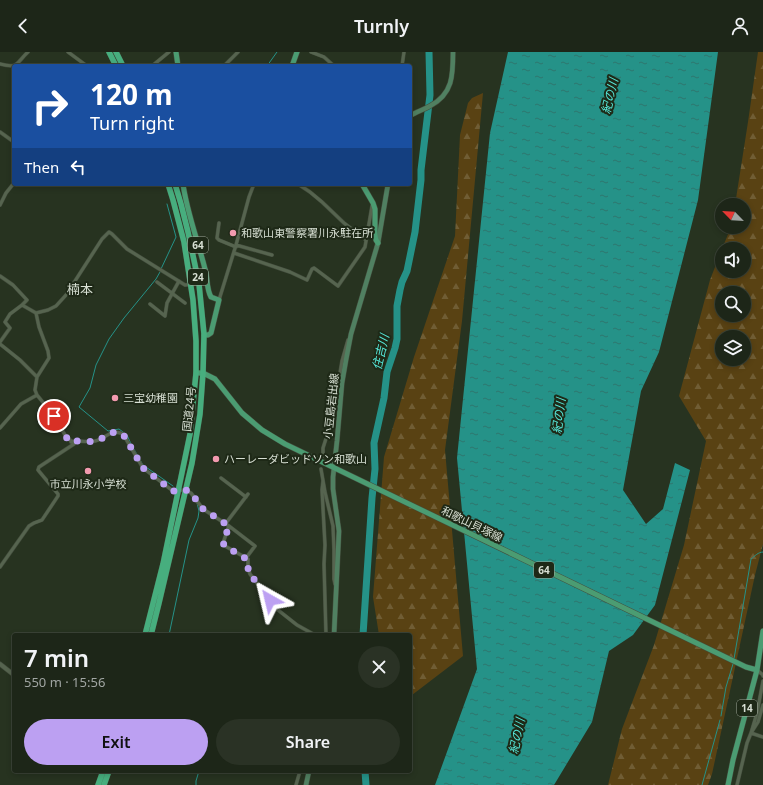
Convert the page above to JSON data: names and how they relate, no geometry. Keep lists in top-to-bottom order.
{
  "streets": {
    "highway": ["24", "国道24号"],
    "main road": [
      "64",
      "小豆島岩出線",
      "和歌山貝塚線",
      "14"
    ]
  },
  "crossings": [
    ["小豆島岩出線", "和歌山貝塚線"],
    ["国道24号", "和歌山貝塚線"],
    ["和歌山貝塚線", "14"]
  ],
  "districts": ["楠本"],
  "water": ["紀の川", "住吉川"],
  "places": [
    "和歌山東警察署川永駐在所",
    "三宝幼稚園",
    "ハーレーダビッドソン和歌山",
    "市立川永小学校"
  ],
  "north": "top left",
  "page": {
    "header": "Turnly",
    "turn": ["120 m", "Turn right"],
    "then": "Then",
    "heading": ["7 min", "550 m · 15:56"],
    "buttons": ["Exit", "Share"]
  }
}
